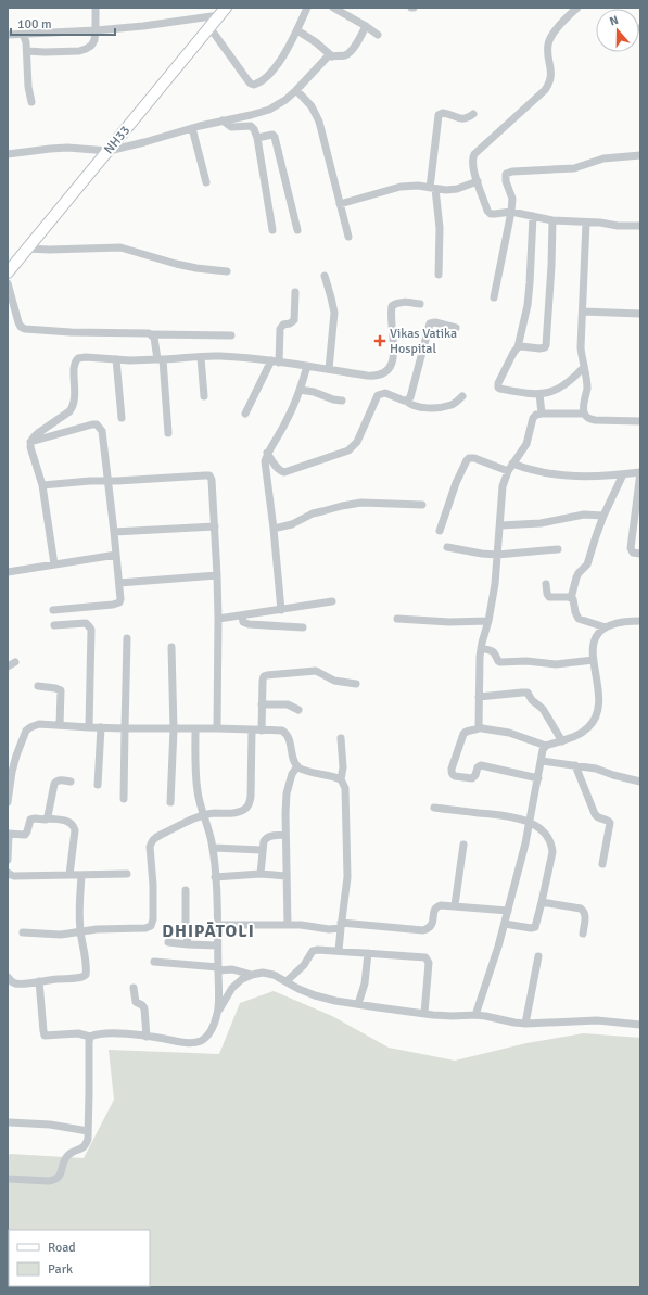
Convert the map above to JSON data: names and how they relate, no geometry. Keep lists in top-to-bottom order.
{
  "streets": {
    "main road": ["NH33"]
  },
  "districts": ["DHIPĀTOLI"],
  "places": {
    "health": ["Vikas Vatika Hospital"]
  },
  "legend": ["Road", "Park"],
  "scale_bar": "100 m",
  "north": "top"
}
